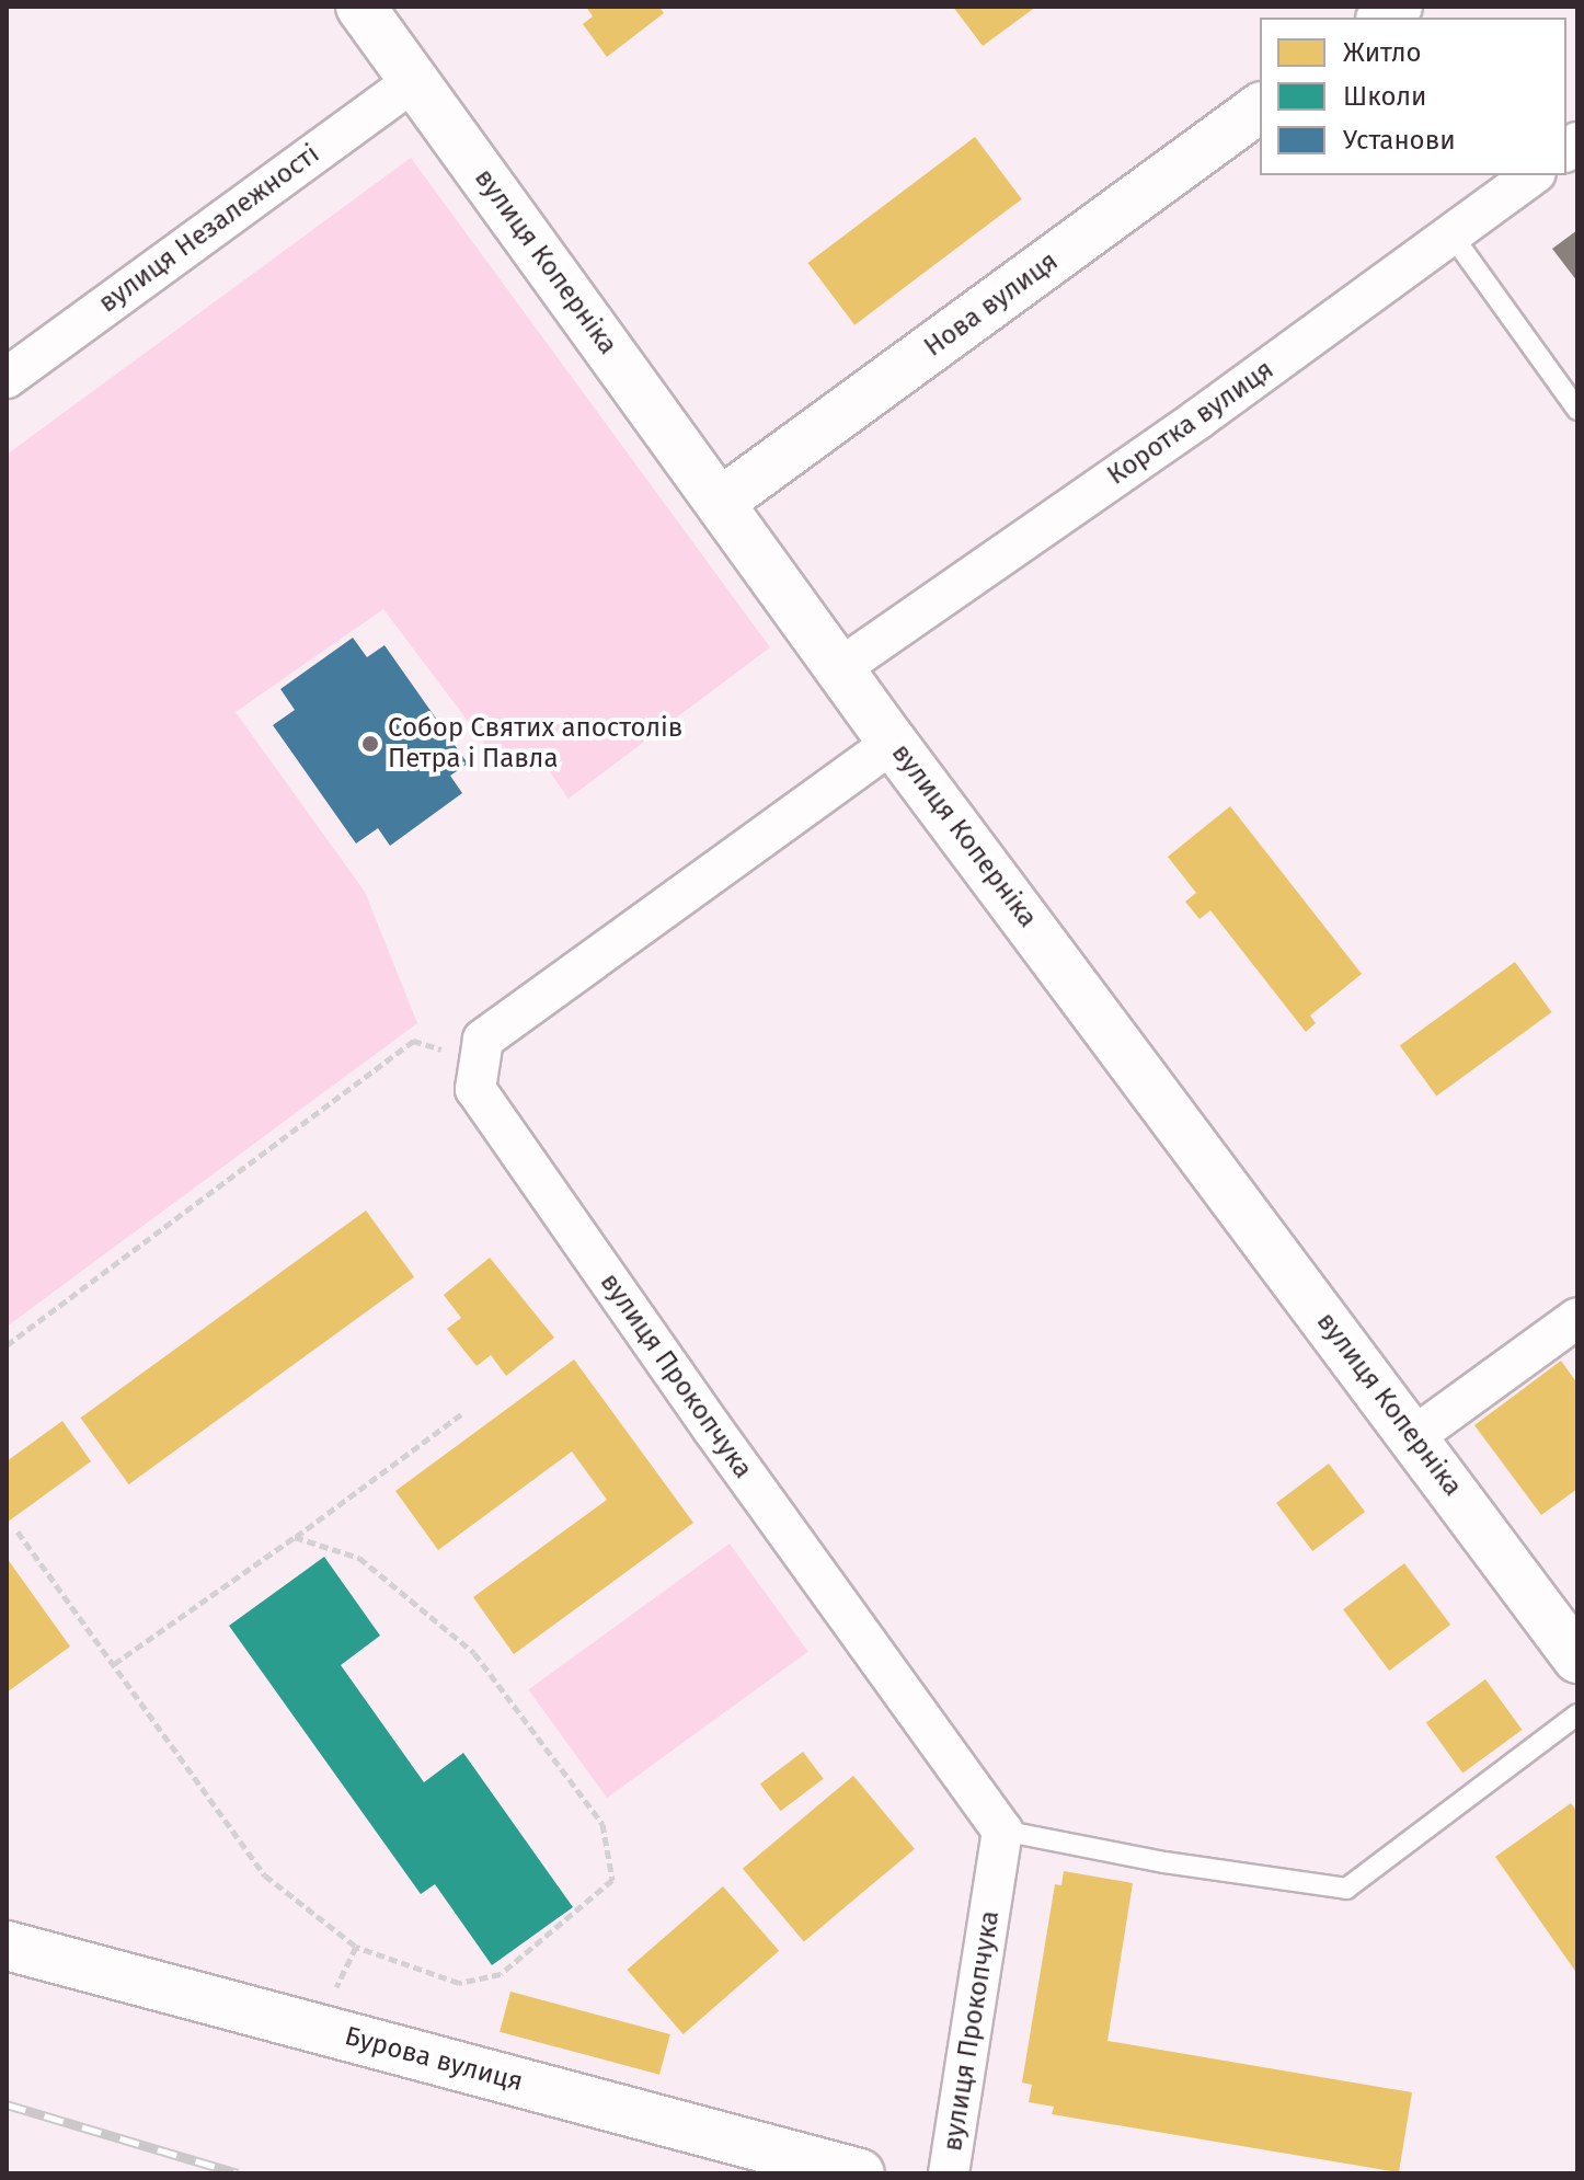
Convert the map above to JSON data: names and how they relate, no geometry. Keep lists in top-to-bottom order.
{
  "streets": {
    "main road": ["вулиця Коперніка", "Нова вулиця", "Бурова вулиця"],
    "street": ["вулиця Незалежності", "Коротка вулиця", "вулиця Прокопчука"]
  },
  "crossings": [
    ["вулиця Незалежності", "вулиця Коперніка"],
    ["вулиця Коперніка", "Нова вулиця"],
    ["вулиця Коперніка", "Коротка вулиця"]
  ],
  "places": ["Собор Святих апостолів Петра і Павла"],
  "legend": ["Житло", "Школи", "Установи"]
}
